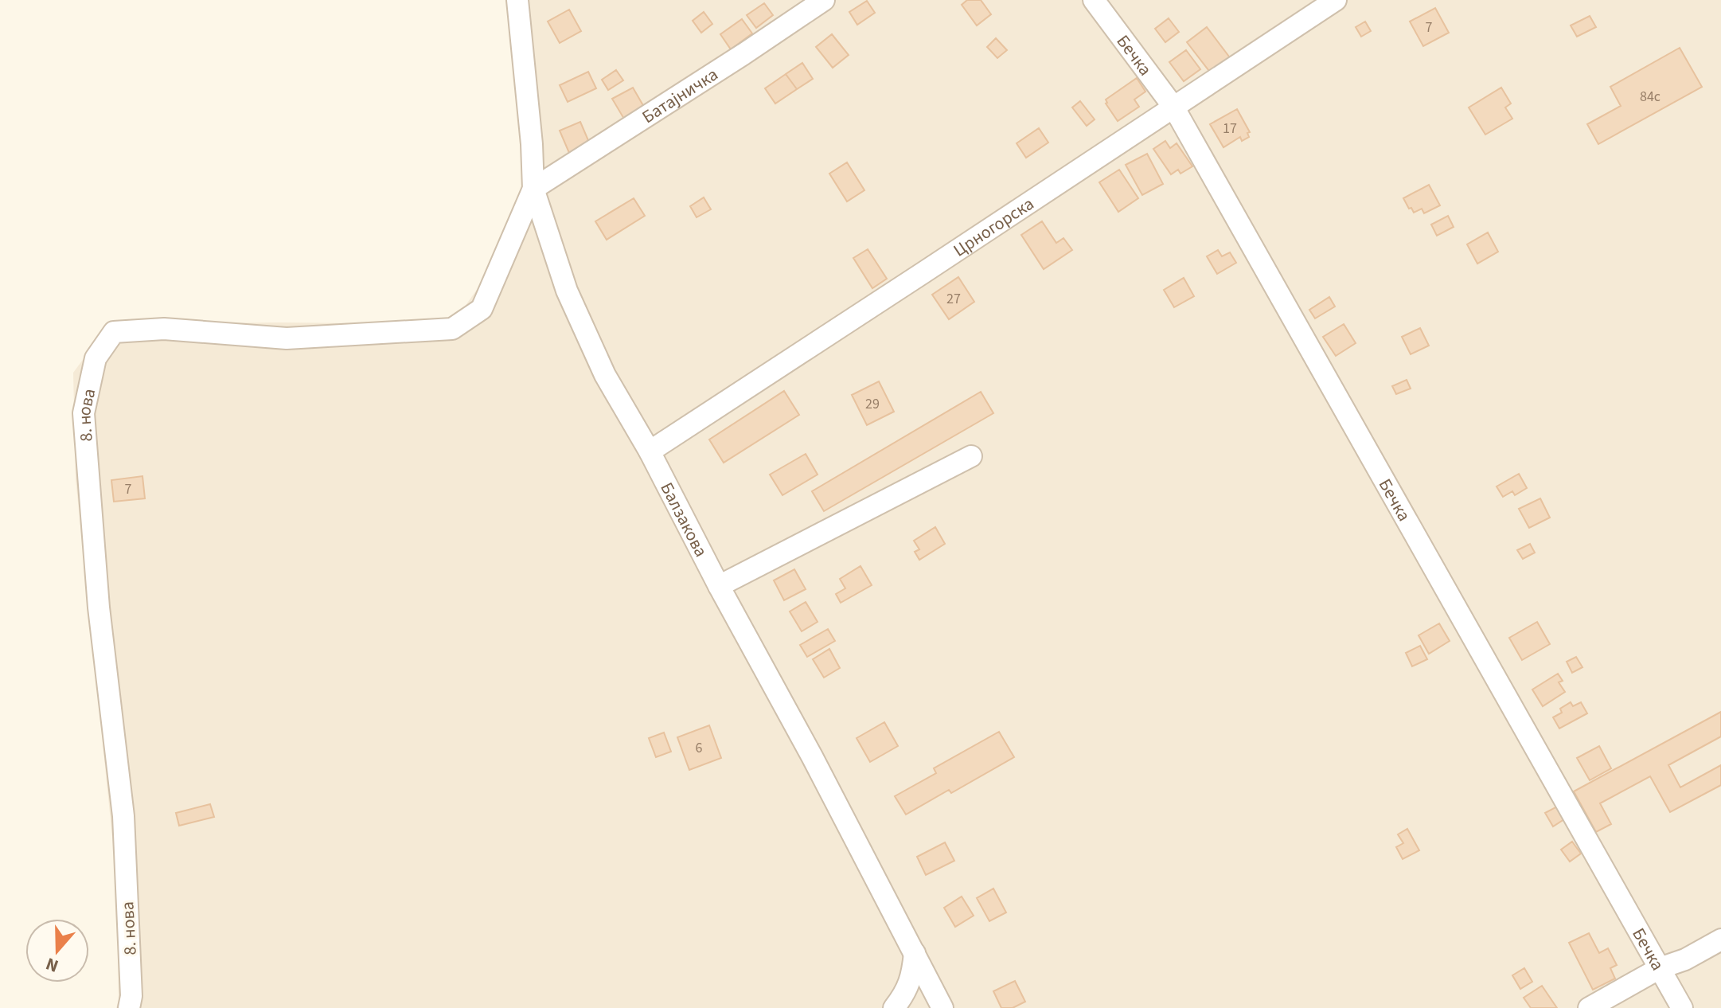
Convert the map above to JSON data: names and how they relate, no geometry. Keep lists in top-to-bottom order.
{
  "streets": {
    "street": [
      "Бечка",
      "Батајничка",
      "Црногорска",
      "8. нова",
      "Балзакова"
    ]
  },
  "crossings": [
    ["Бечка", "Црногорска"],
    ["Батајничка", "8. нова"],
    ["Батајничка", "Балзакова"],
    ["Црногорска", "Балзакова"],
    ["8. нова", "Балзакова"]
  ],
  "house_numbers": [
    "7",
    "84c",
    "17",
    "27",
    "29",
    "7",
    "6"
  ],
  "north": "bottom"
}
